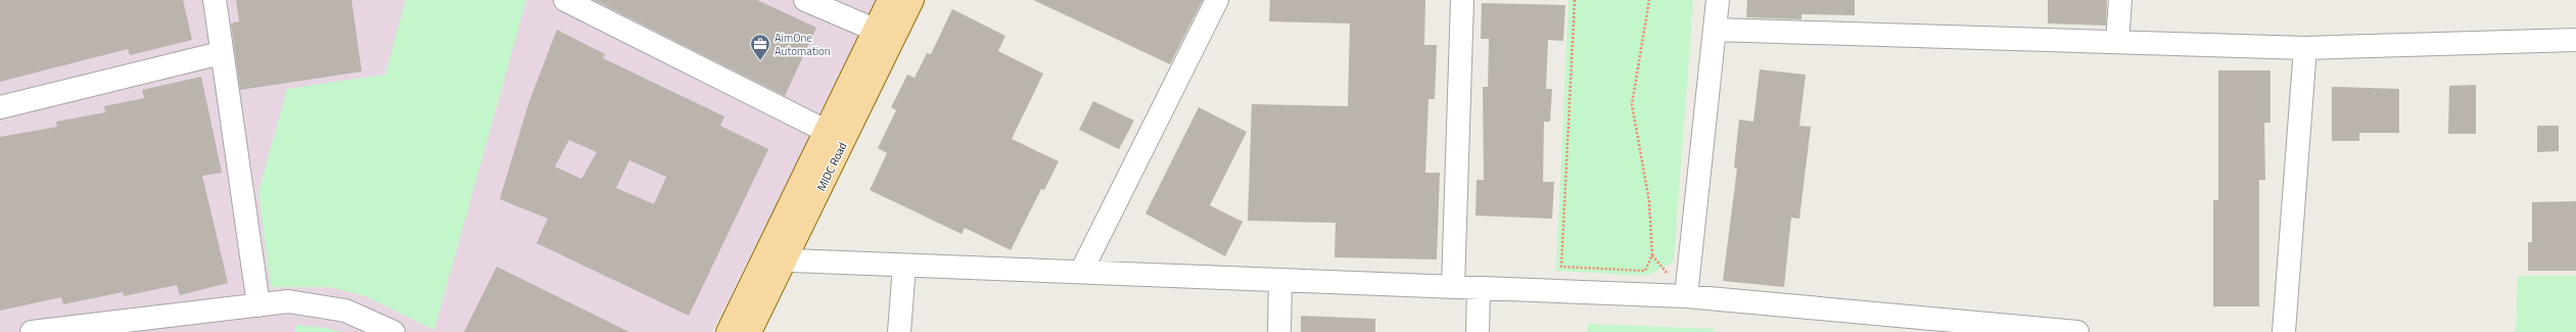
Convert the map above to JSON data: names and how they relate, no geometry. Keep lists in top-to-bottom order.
{
  "streets": {
    "main road": ["MIDC Road"]
  },
  "places": {
    "office": ["AimOne Automation"]
  }
}
